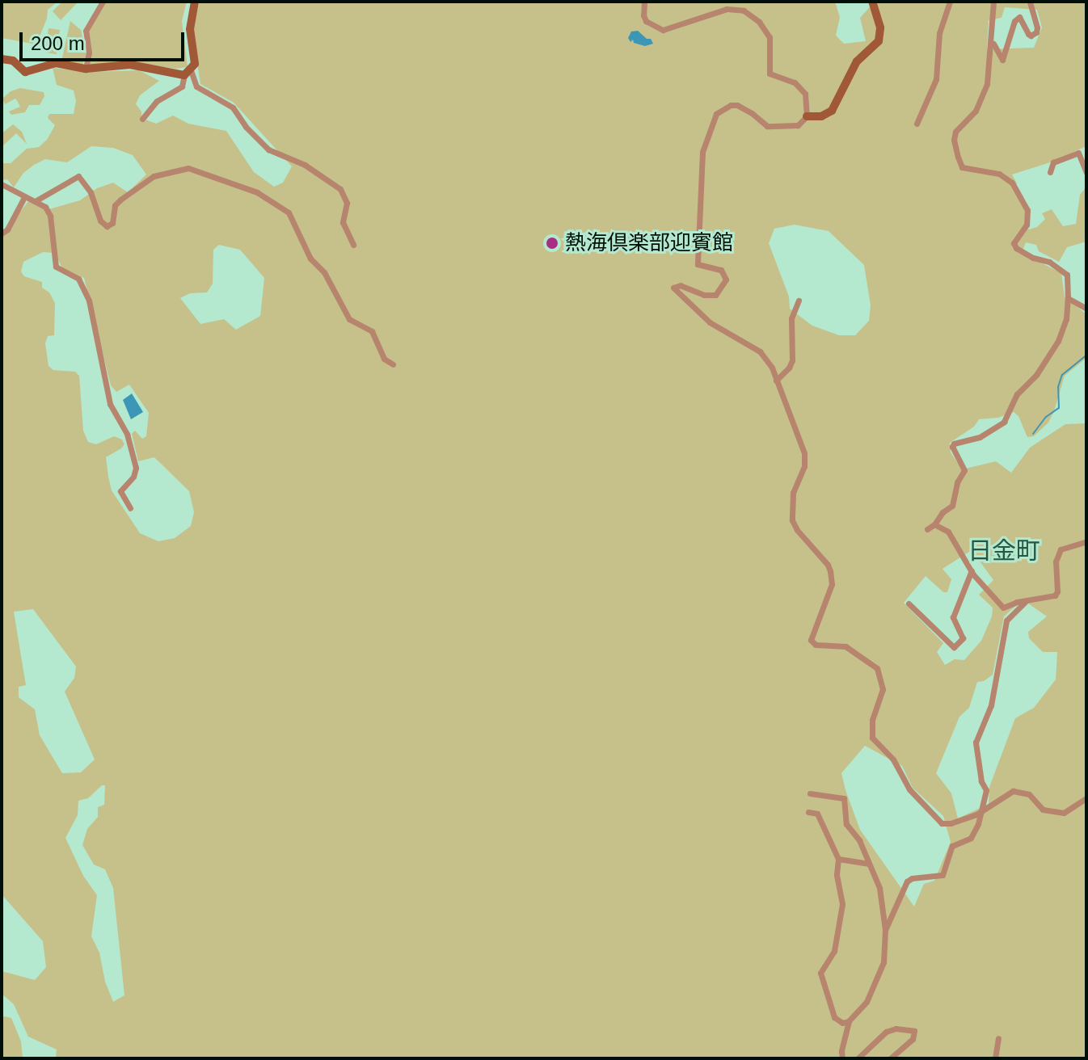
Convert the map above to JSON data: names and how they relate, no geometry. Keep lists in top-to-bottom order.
{
  "districts": ["日金町"],
  "places": ["熱海倶楽部迎賓館"],
  "scale_bar": "200 m"
}
